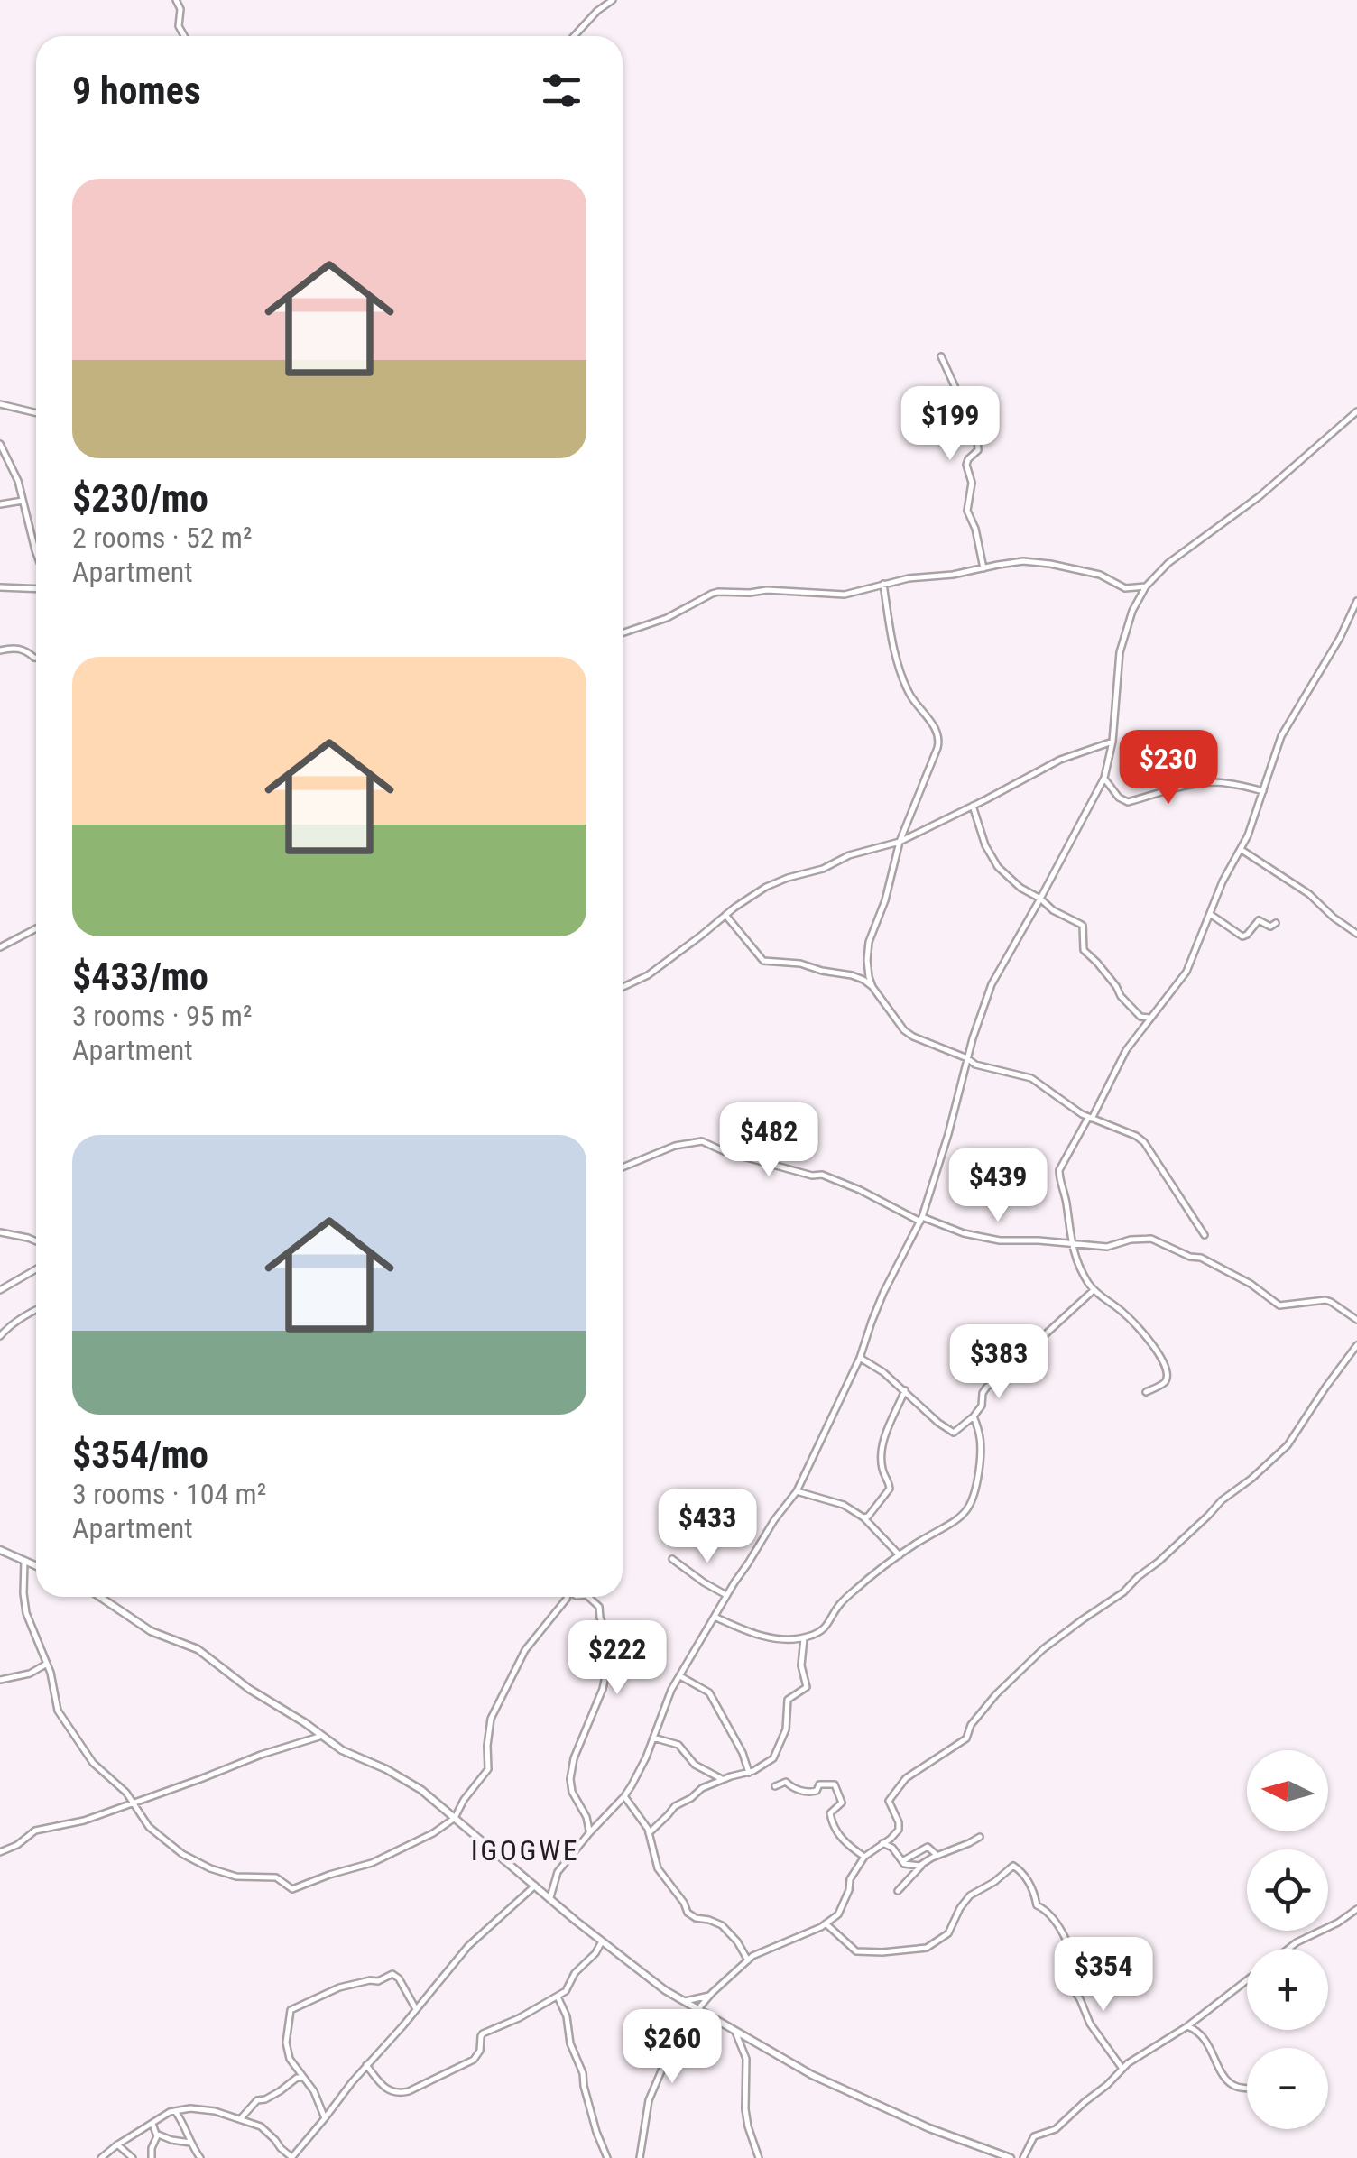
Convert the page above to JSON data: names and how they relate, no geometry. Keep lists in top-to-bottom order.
{
  "districts": ["IGOGWE"],
  "north": "left",
  "page": {
    "heading": "9 homes",
    "list": [
      {
        "name": "$230/mo",
        "note": "2 rooms · 52 m² · Apartment"
      },
      {
        "name": "$433/mo",
        "note": "3 rooms · 95 m² · Apartment"
      },
      {
        "name": "$354/mo",
        "note": "3 rooms · 104 m² · Apartment"
      }
    ],
    "price": [
      "$199",
      "$230",
      "$482",
      "$439",
      "$383",
      "$433",
      "$222",
      "$354",
      "$260"
    ],
    "map_buttons": ["+", "−"]
  }
}
